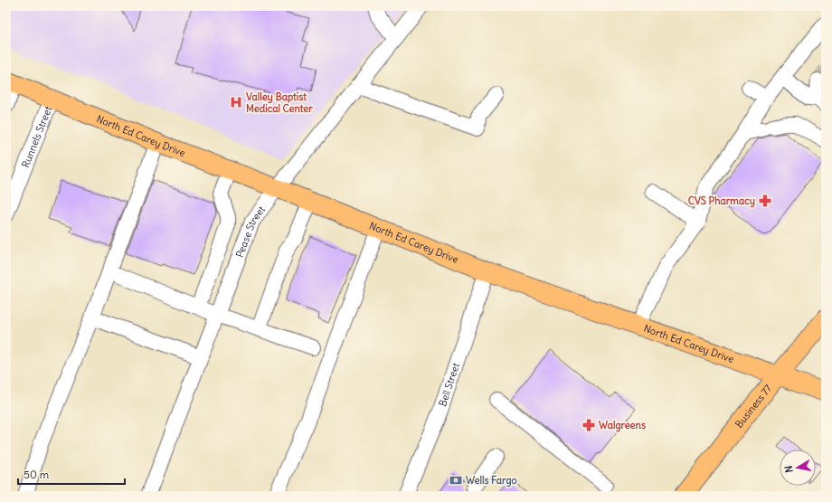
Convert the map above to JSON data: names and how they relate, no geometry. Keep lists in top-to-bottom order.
{
  "streets": {
    "main road": ["North Ed Carey Drive", "Business 77"],
    "street": ["Runnels Street", "Pease Street", "Bell Street"]
  },
  "crossings": [
    ["North Ed Carey Drive", "Runnels Street"],
    ["North Ed Carey Drive", "Pease Street"],
    ["North Ed Carey Drive", "Bell Street"],
    ["North Ed Carey Drive", "Business 77"]
  ],
  "places": {
    "hospital": ["Valley Baptist Medical Center"],
    "pharmacy": ["CVS Pharmacy", "Walgreens"],
    "bank": ["Wells Fargo"]
  },
  "scale_bar": "50 m",
  "north": "left"
}
